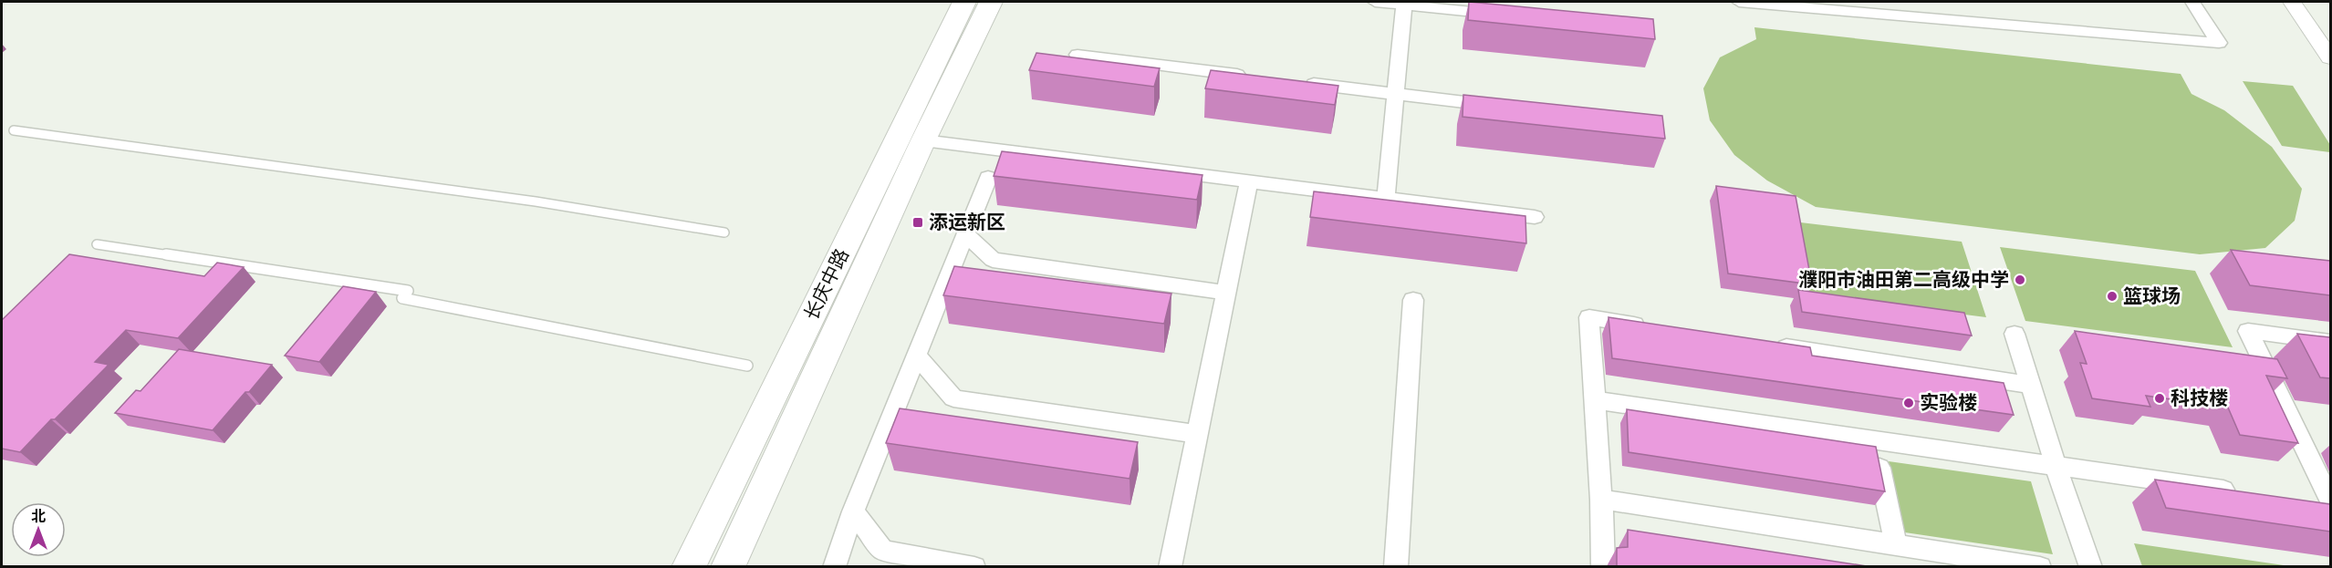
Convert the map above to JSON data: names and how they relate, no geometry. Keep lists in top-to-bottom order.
{
  "streets": {
    "main road": ["长庆中路"]
  },
  "places": {
    "transit": ["添运新区"],
    "other": [
      "濮阳市油田第二高级中学",
      "篮球场",
      "科技楼",
      "实验楼"
    ]
  },
  "north": "top"
}
